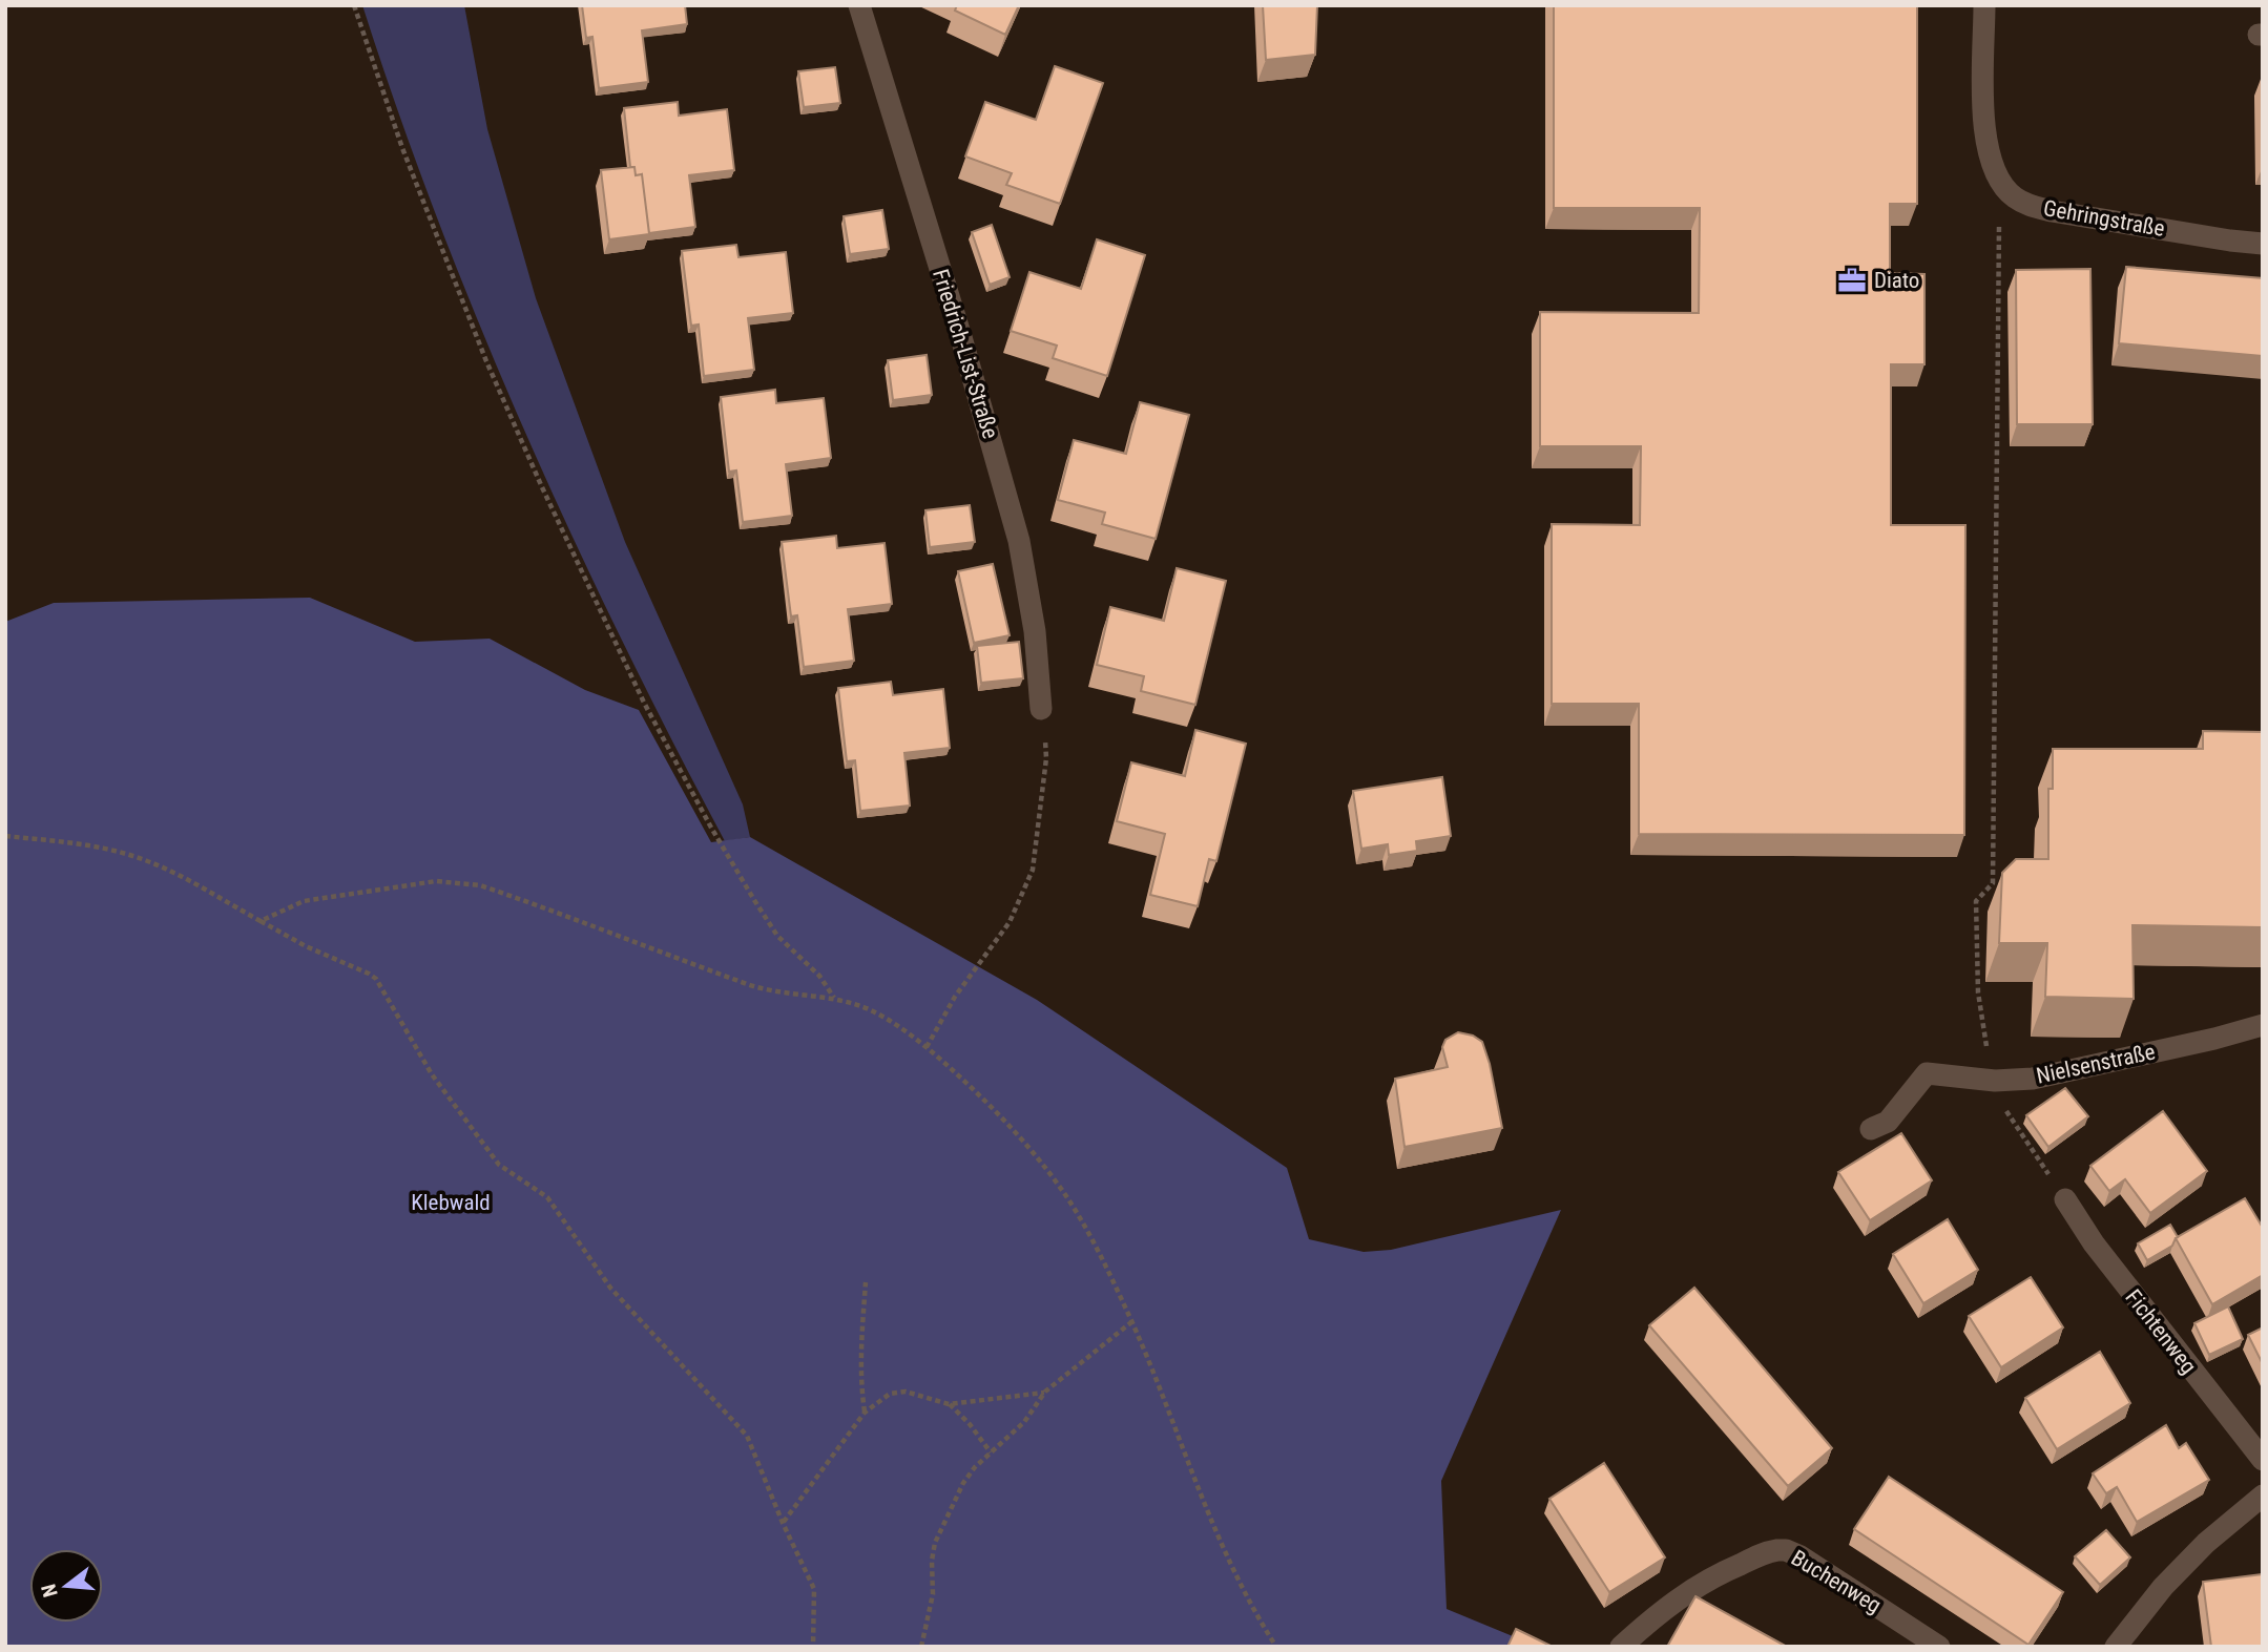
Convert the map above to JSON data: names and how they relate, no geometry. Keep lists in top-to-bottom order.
{
  "streets": {
    "street": [
      "Gehringstraße",
      "Friedrich-List-Straße",
      "Nielsenstraße",
      "Fichtenweg",
      "Buchenweg"
    ]
  },
  "parks": ["Klebwald"],
  "places": {
    "office": ["Diato"]
  },
  "north": "left"
}
